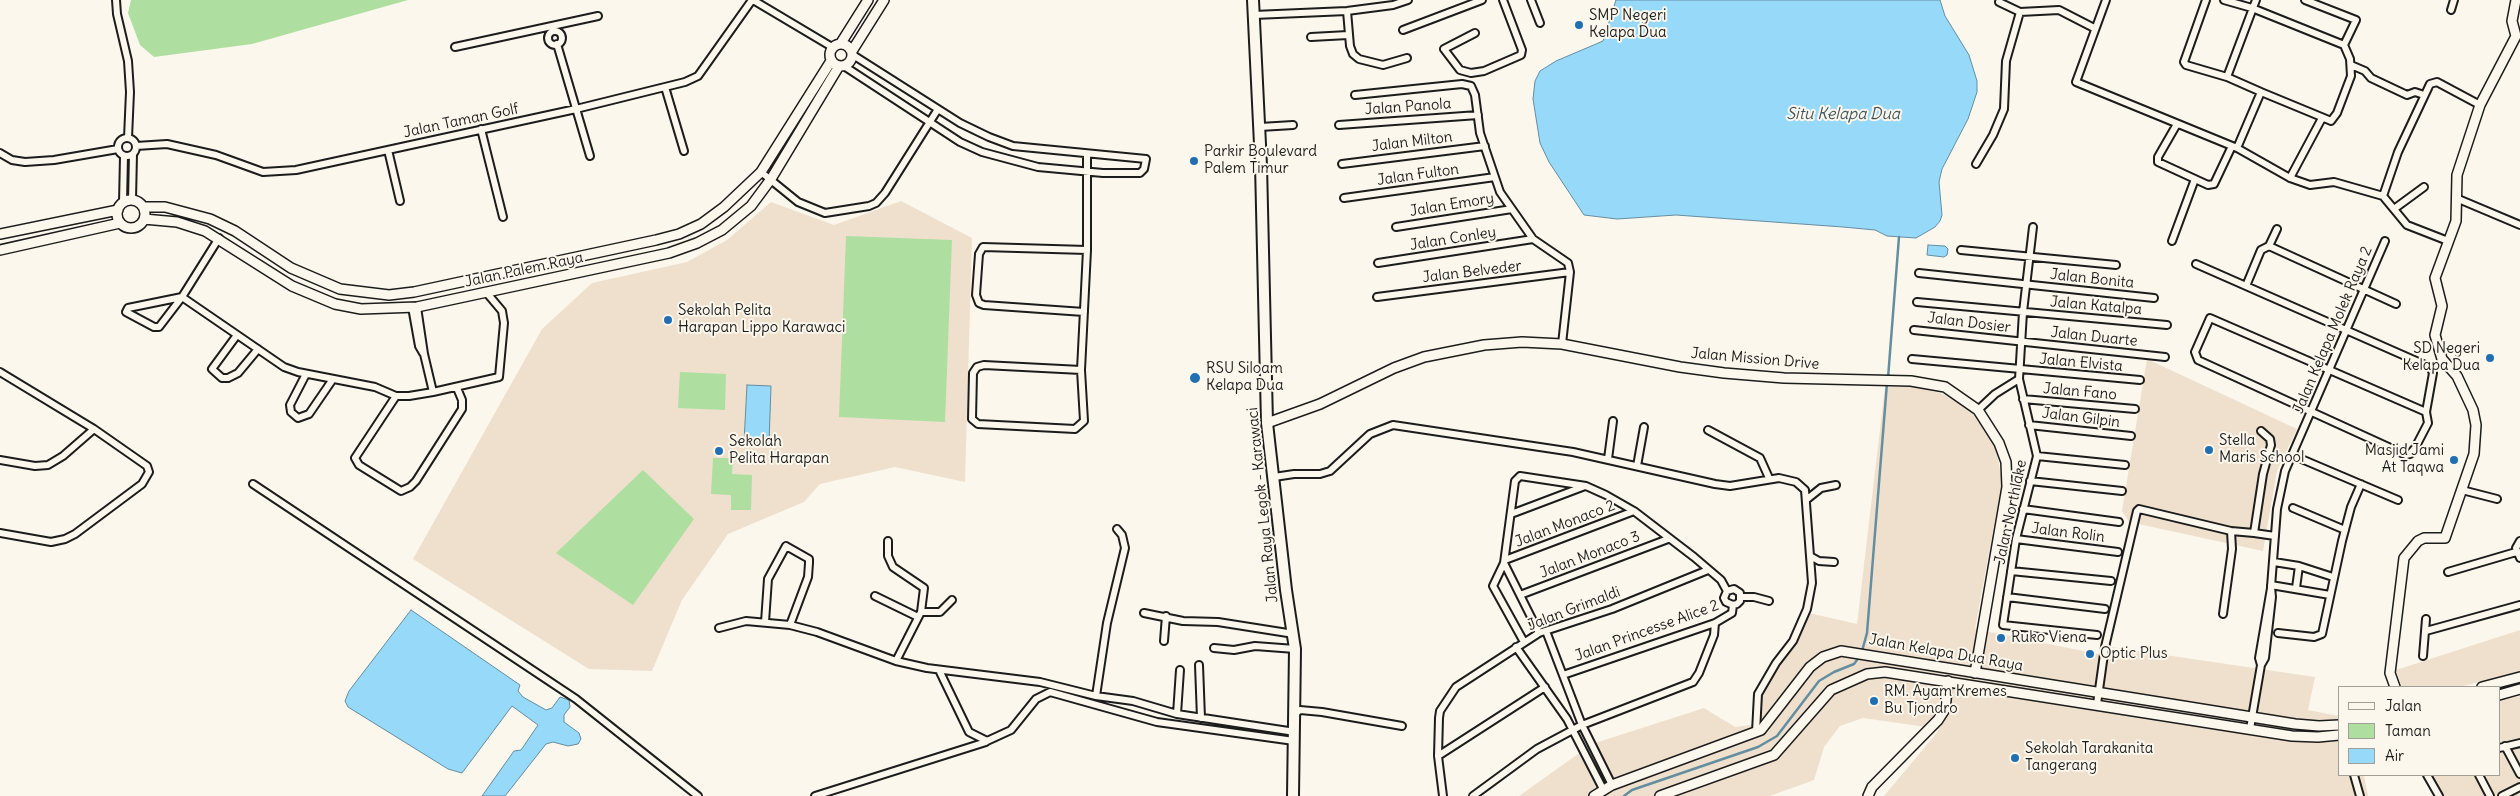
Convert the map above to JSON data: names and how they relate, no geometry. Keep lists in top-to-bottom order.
{
  "streets": {
    "main road": ["Jalan Raya Legok - Karawaci"],
    "street": [
      "Jalan Panola",
      "Jalan Taman Golf",
      "Jalan Milton",
      "Jalan Fulton",
      "Jalan Emory",
      "Jalan Conley",
      "Jalan Palem Raya",
      "Jalan Belveder",
      "Jalan Bonita",
      "Jalan Katalpa",
      "Jalan Dosier",
      "Jalan Kelapa Molek Raya 2",
      "Jalan Duarte",
      "Jalan Mission Drive",
      "Jalan Elvista",
      "Jalan Fano",
      "Jalan Gilpin",
      "Jalan Northlake",
      "Jalan Monaco 2",
      "Jalan Rolin",
      "Jalan Monaco 3",
      "Jalan Grimaldi",
      "Jalan Princesse Alice 2",
      "Jalan Kelapa Dua Raya"
    ]
  },
  "crossings": [
    ["Jalan Taman Golf", "Jalan Palem Raya"],
    ["Jalan Bonita", "Jalan Northlake"],
    ["Jalan Katalpa", "Jalan Northlake"],
    ["Jalan Dosier", "Jalan Duarte"],
    ["Jalan Dosier", "Jalan Northlake"],
    ["Jalan Kelapa Molek Raya 2", "Jalan Kelapa Dua Raya"],
    ["Jalan Duarte", "Jalan Northlake"],
    ["Jalan Mission Drive", "Jalan Raya Legok - Karawaci"],
    ["Jalan Mission Drive", "Jalan Kelapa Dua Raya"],
    ["Jalan Elvista", "Jalan Northlake"],
    ["Jalan Fano", "Jalan Northlake"],
    ["Jalan Gilpin", "Jalan Northlake"],
    ["Jalan Northlake", "Jalan Rolin"]
  ],
  "water": ["Situ Kelapa Dua"],
  "places": [
    "SMP Negeri Kelapa Dua",
    "Parkir Boulevard Palem Timur",
    "Sekolah Pelita Harapan Lippo Karawaci",
    "SD Negeri Kelapa Dua",
    "RSU Siloam Kelapa Dua",
    "Stella Maris School",
    "Sekolah Pelita Harapan",
    "Masjid Jami At Taqwa",
    "Ruko Viena",
    "Optic Plus",
    "RM. Ayam Kremes Bu Tjondro",
    "Sekolah Tarakanita Tangerang"
  ],
  "legend": ["Jalan", "Taman", "Air"]
}
